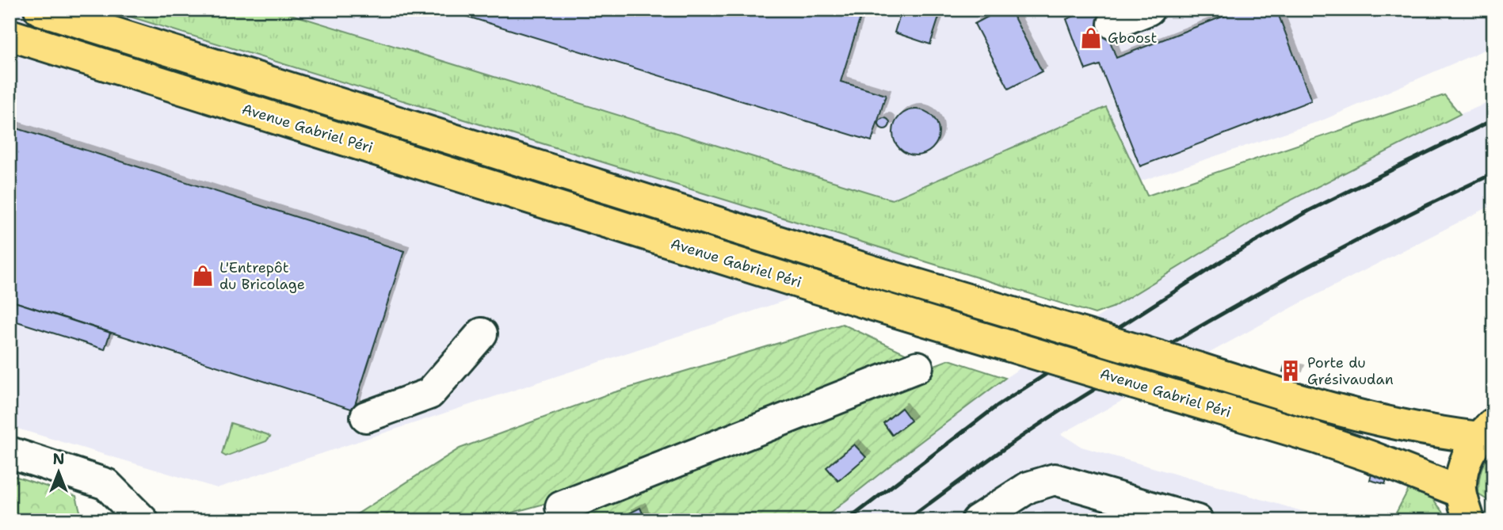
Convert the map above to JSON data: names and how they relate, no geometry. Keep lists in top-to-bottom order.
{
  "streets": {
    "main road": ["Avenue Gabriel Péri"]
  },
  "places": {
    "shop": ["Gboost", "L'Entrepôt du Bricolage"],
    "building": ["Porte du Grésivaudan"]
  },
  "north": "top"
}
